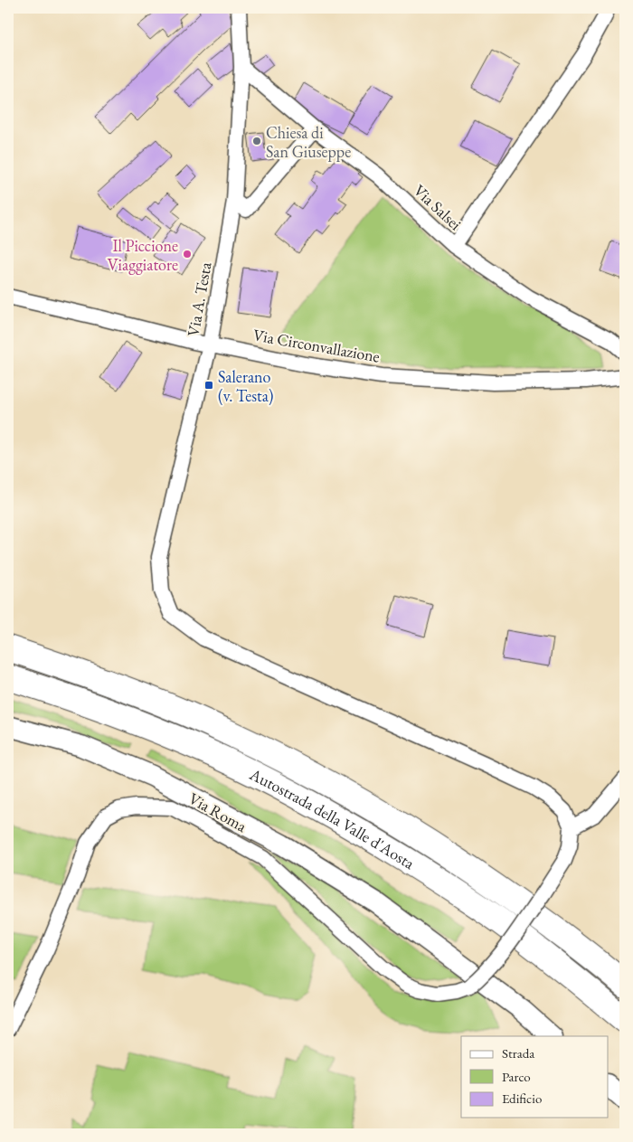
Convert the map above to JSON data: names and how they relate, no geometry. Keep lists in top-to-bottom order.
{
  "streets": {
    "highway": ["Autostrada della Valle d'Aosta"],
    "street": [
      "Via Salsei",
      "Via A. Testa",
      "Via Circonvallazione",
      "Via Roma"
    ]
  },
  "crossings": [
    ["Via Salsei", "Via A. Testa"],
    ["Via A. Testa", "Via Circonvallazione"],
    ["Via A. Testa", "Via Roma"]
  ],
  "places": {
    "other": ["Chiesa di San Giuseppe", "Il Piccione Viaggiatore"],
    "transit": ["Salerano (v. Testa)"]
  },
  "legend": ["Strada", "Parco", "Edificio"]
}
